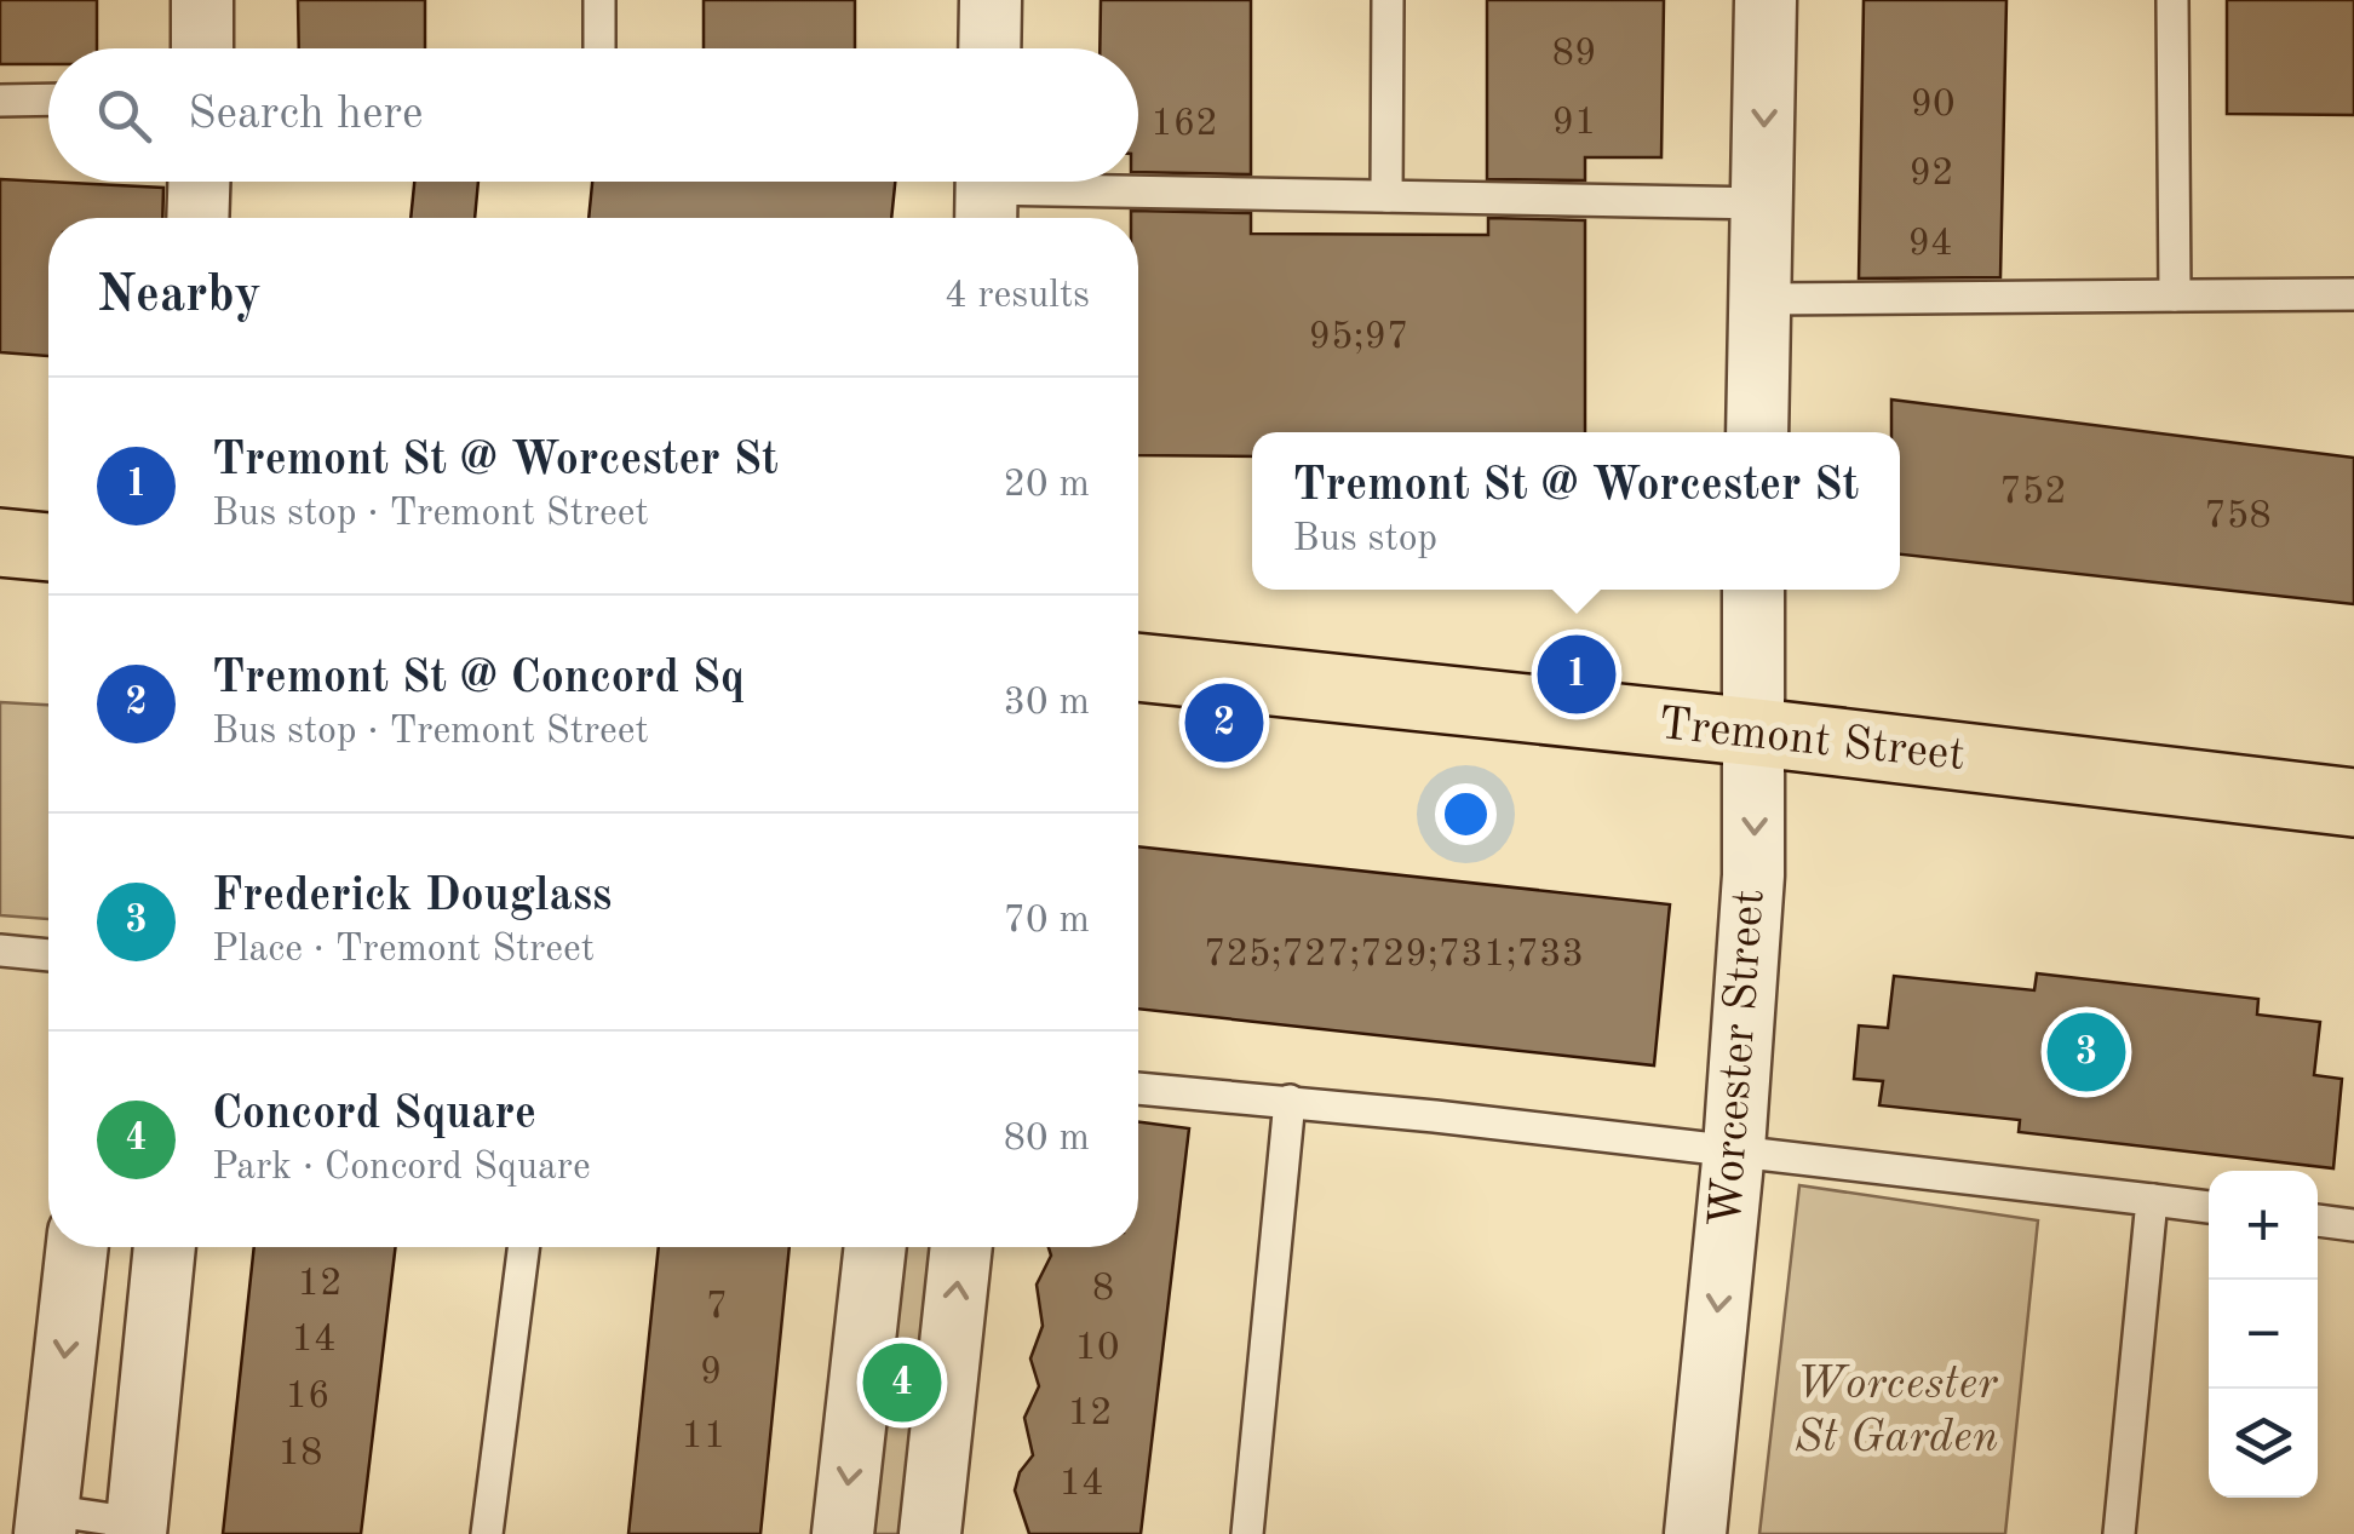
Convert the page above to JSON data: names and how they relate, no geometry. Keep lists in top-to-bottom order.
{
  "streets": {
    "main road": ["Tremont Street"],
    "street": ["Worcester Street"]
  },
  "crossings": [
    ["Tremont Street", "Worcester Street"]
  ],
  "one_way": ["Worcester Street"],
  "parks": ["Worcester St Garden"],
  "house_numbers": [
    "89",
    "90",
    "91",
    "162",
    "92",
    "94",
    "95;97",
    "752",
    "758",
    "725;727;729;731;733",
    "12",
    "8",
    "7",
    "14",
    "10",
    "9",
    "16",
    "12",
    "11",
    "18",
    "14"
  ],
  "page": {
    "search": "Search here",
    "heading": ["Nearby", "4 results"],
    "list": [
      {
        "mark": "1",
        "name": "Tremont St @ Worcester St",
        "note": "Bus stop · Tremont Street",
        "value": "20 m"
      },
      {
        "mark": "2",
        "name": "Tremont St @ Concord Sq",
        "note": "Bus stop · Tremont Street",
        "value": "30 m"
      },
      {
        "mark": "3",
        "name": "Frederick Douglass",
        "note": "Place · Tremont Street",
        "value": "70 m"
      },
      {
        "mark": "4",
        "name": "Concord Square",
        "note": "Park · Concord Square",
        "value": "80 m"
      }
    ],
    "popup": ["Tremont St @ Worcester St", "Bus stop"],
    "pins": [
      "1",
      "2",
      "3",
      "4"
    ],
    "map_buttons": ["+", "−"]
  }
}
